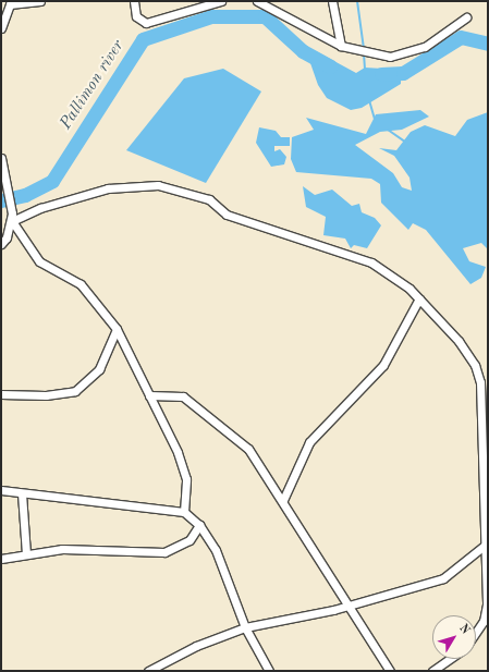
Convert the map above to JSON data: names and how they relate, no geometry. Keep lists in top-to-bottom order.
{
  "water": ["Pallimon river"],
  "north": "top right"
}
